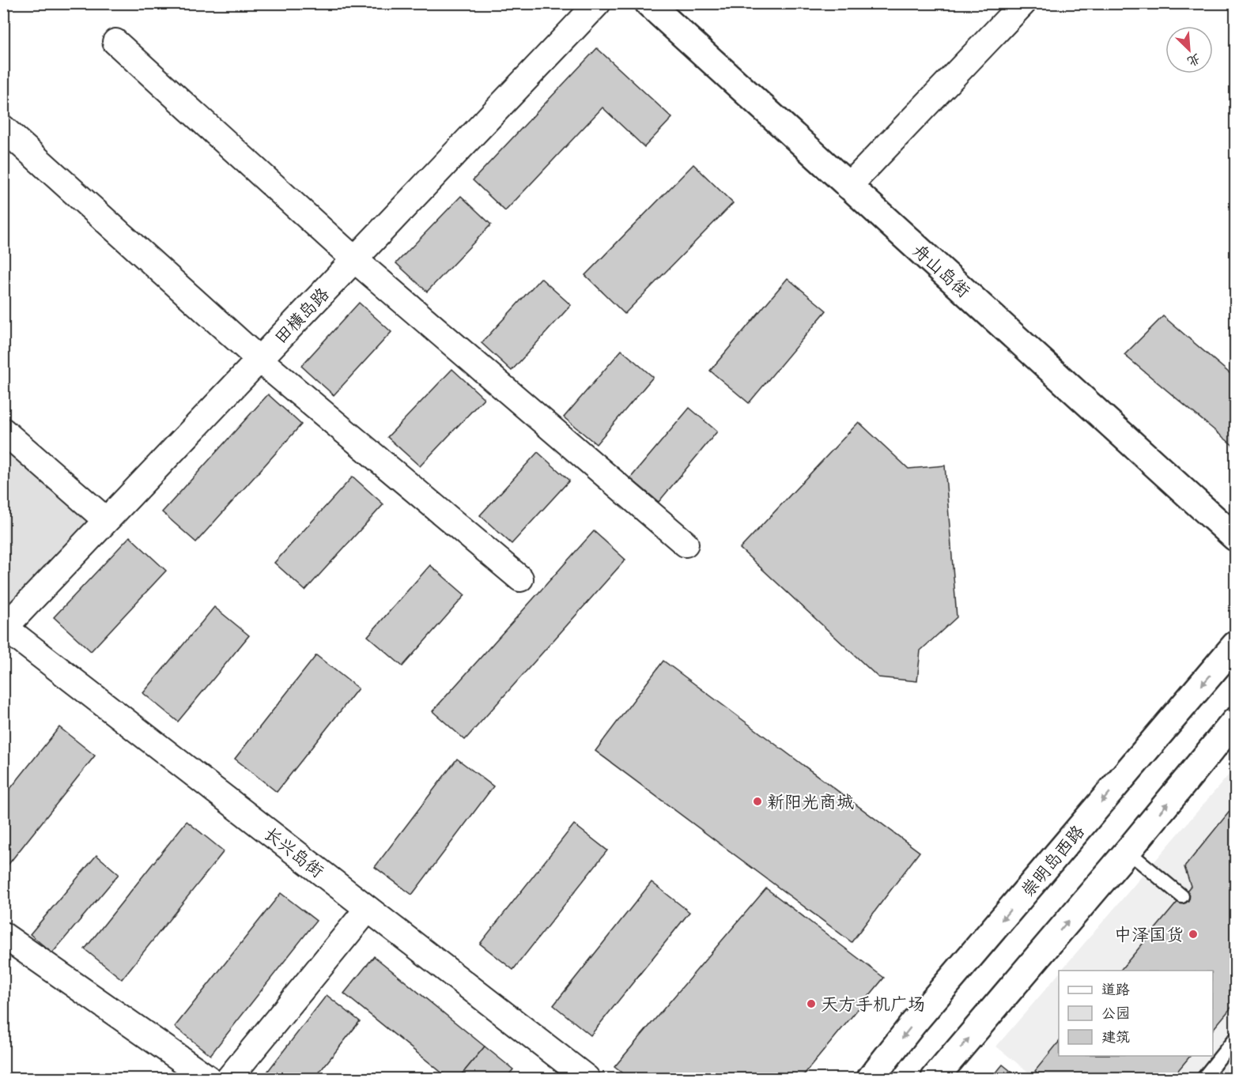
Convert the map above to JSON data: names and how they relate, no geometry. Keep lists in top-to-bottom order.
{
  "streets": {
    "main road": ["舟山岛街", "崇明岛西路"],
    "street": ["田横岛路", "长兴岛街"]
  },
  "crossings": [
    ["田横岛路", "长兴岛街"]
  ],
  "places": ["新阳光商城", "中泽国货", "天方手机广场"],
  "legend": ["道路", "公园", "建筑"],
  "north": "bottom right"
}
